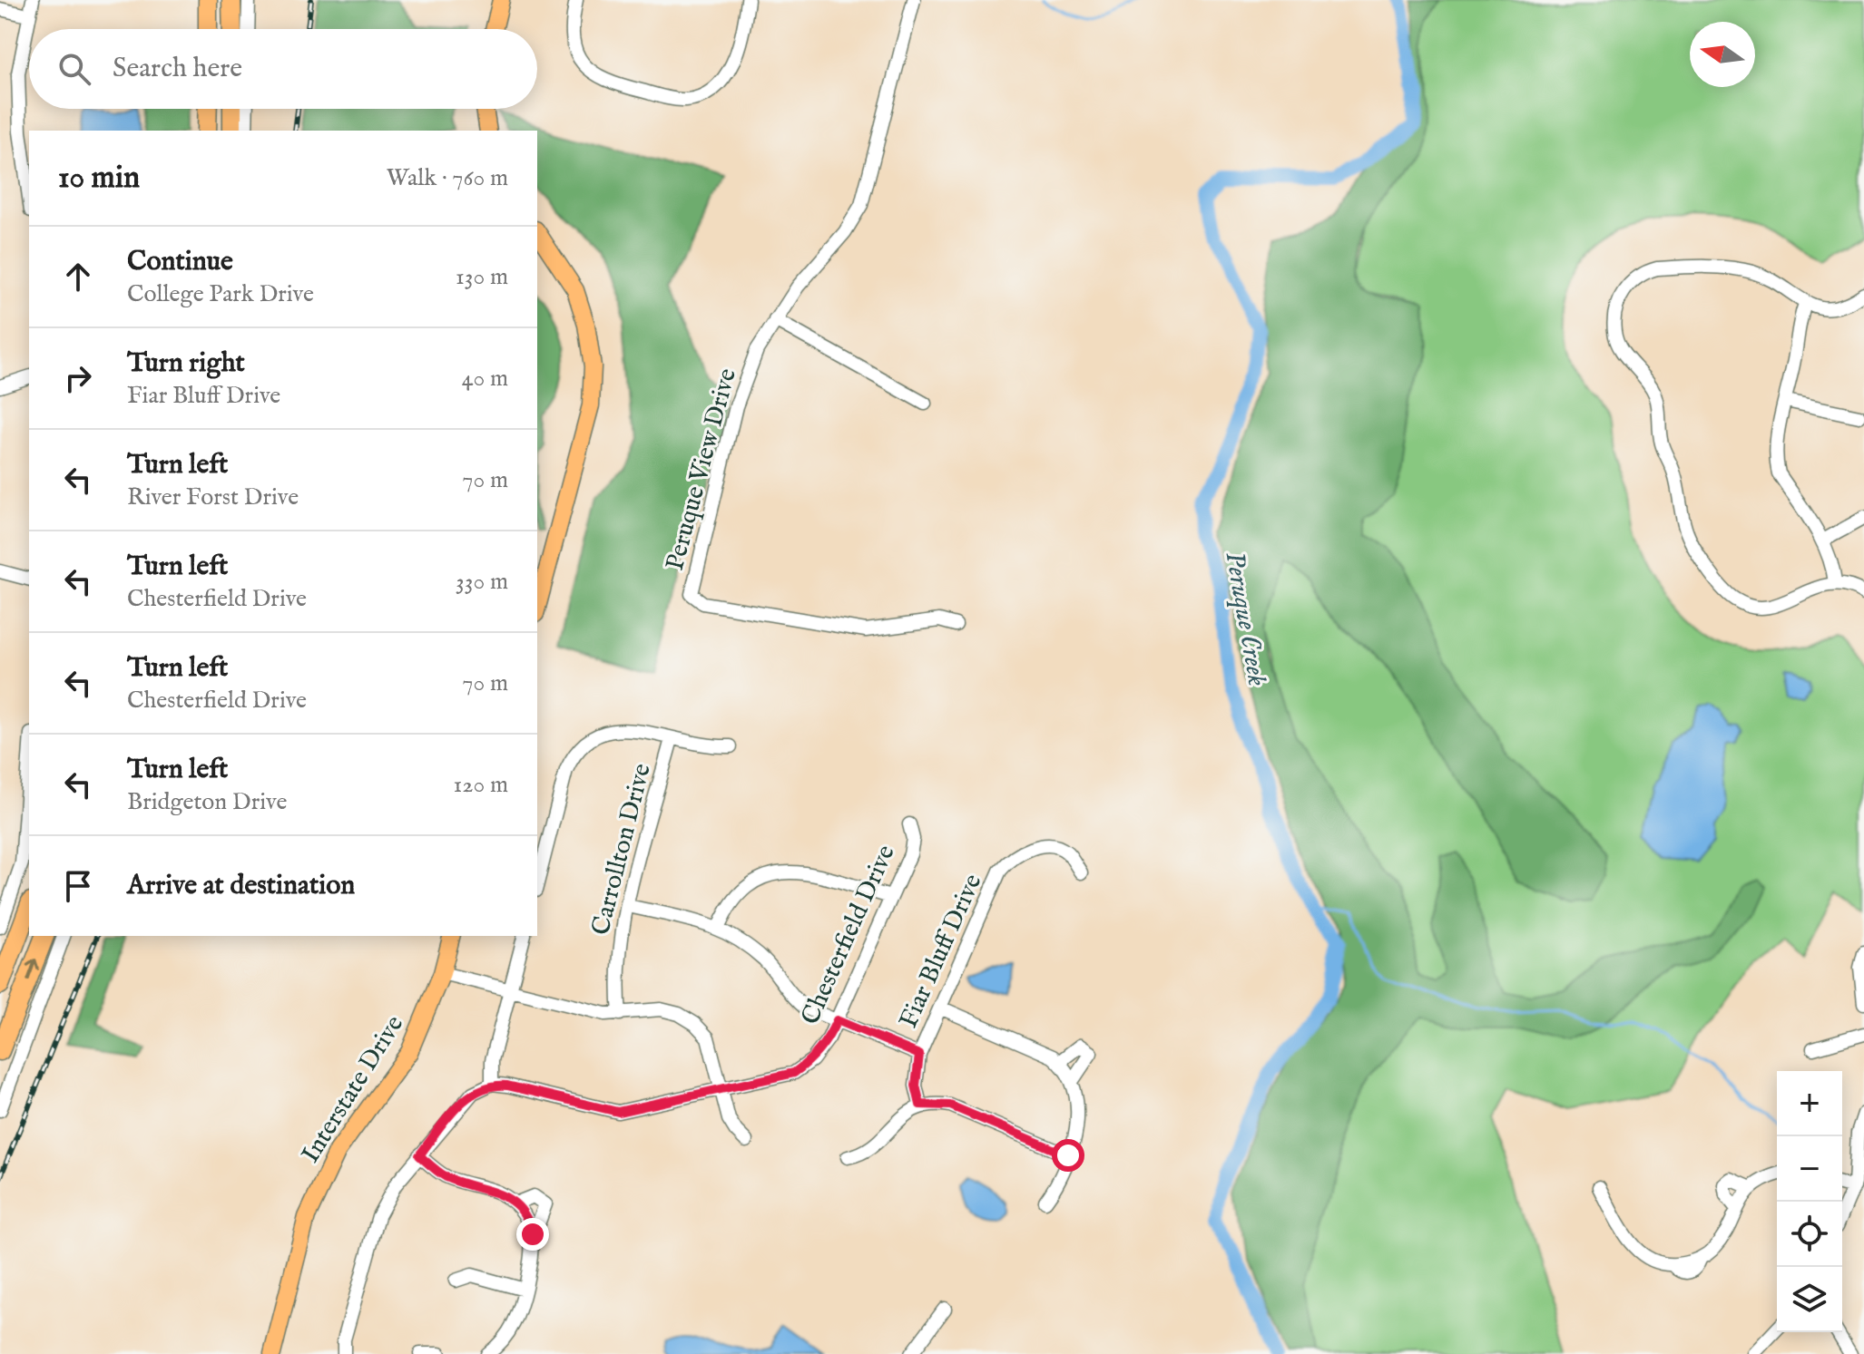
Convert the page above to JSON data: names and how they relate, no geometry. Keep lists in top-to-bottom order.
{
  "streets": {
    "main road": ["Interstate Drive"],
    "street": [
      "Peruque View Drive",
      "Carrollton Drive",
      "Chesterfield Drive",
      "Fiar Bluff Drive"
    ]
  },
  "water": ["Peruque Creek"],
  "north": "left",
  "page": {
    "search": "Search here",
    "heading": ["10 min", "Walk · 760 m"],
    "list": [
      ["Continue", "College Park Drive", "130 m"],
      ["Turn right", "Fiar Bluff Drive", "40 m"],
      ["Turn left", "River Forst Drive", "70 m"],
      ["Turn left", "Chesterfield Drive", "330 m"],
      ["Turn left", "Chesterfield Drive", "70 m"],
      ["Turn left", "Bridgeton Drive", "120 m"],
      "Arrive at destination"
    ],
    "map_buttons": ["+", "−"]
  }
}
